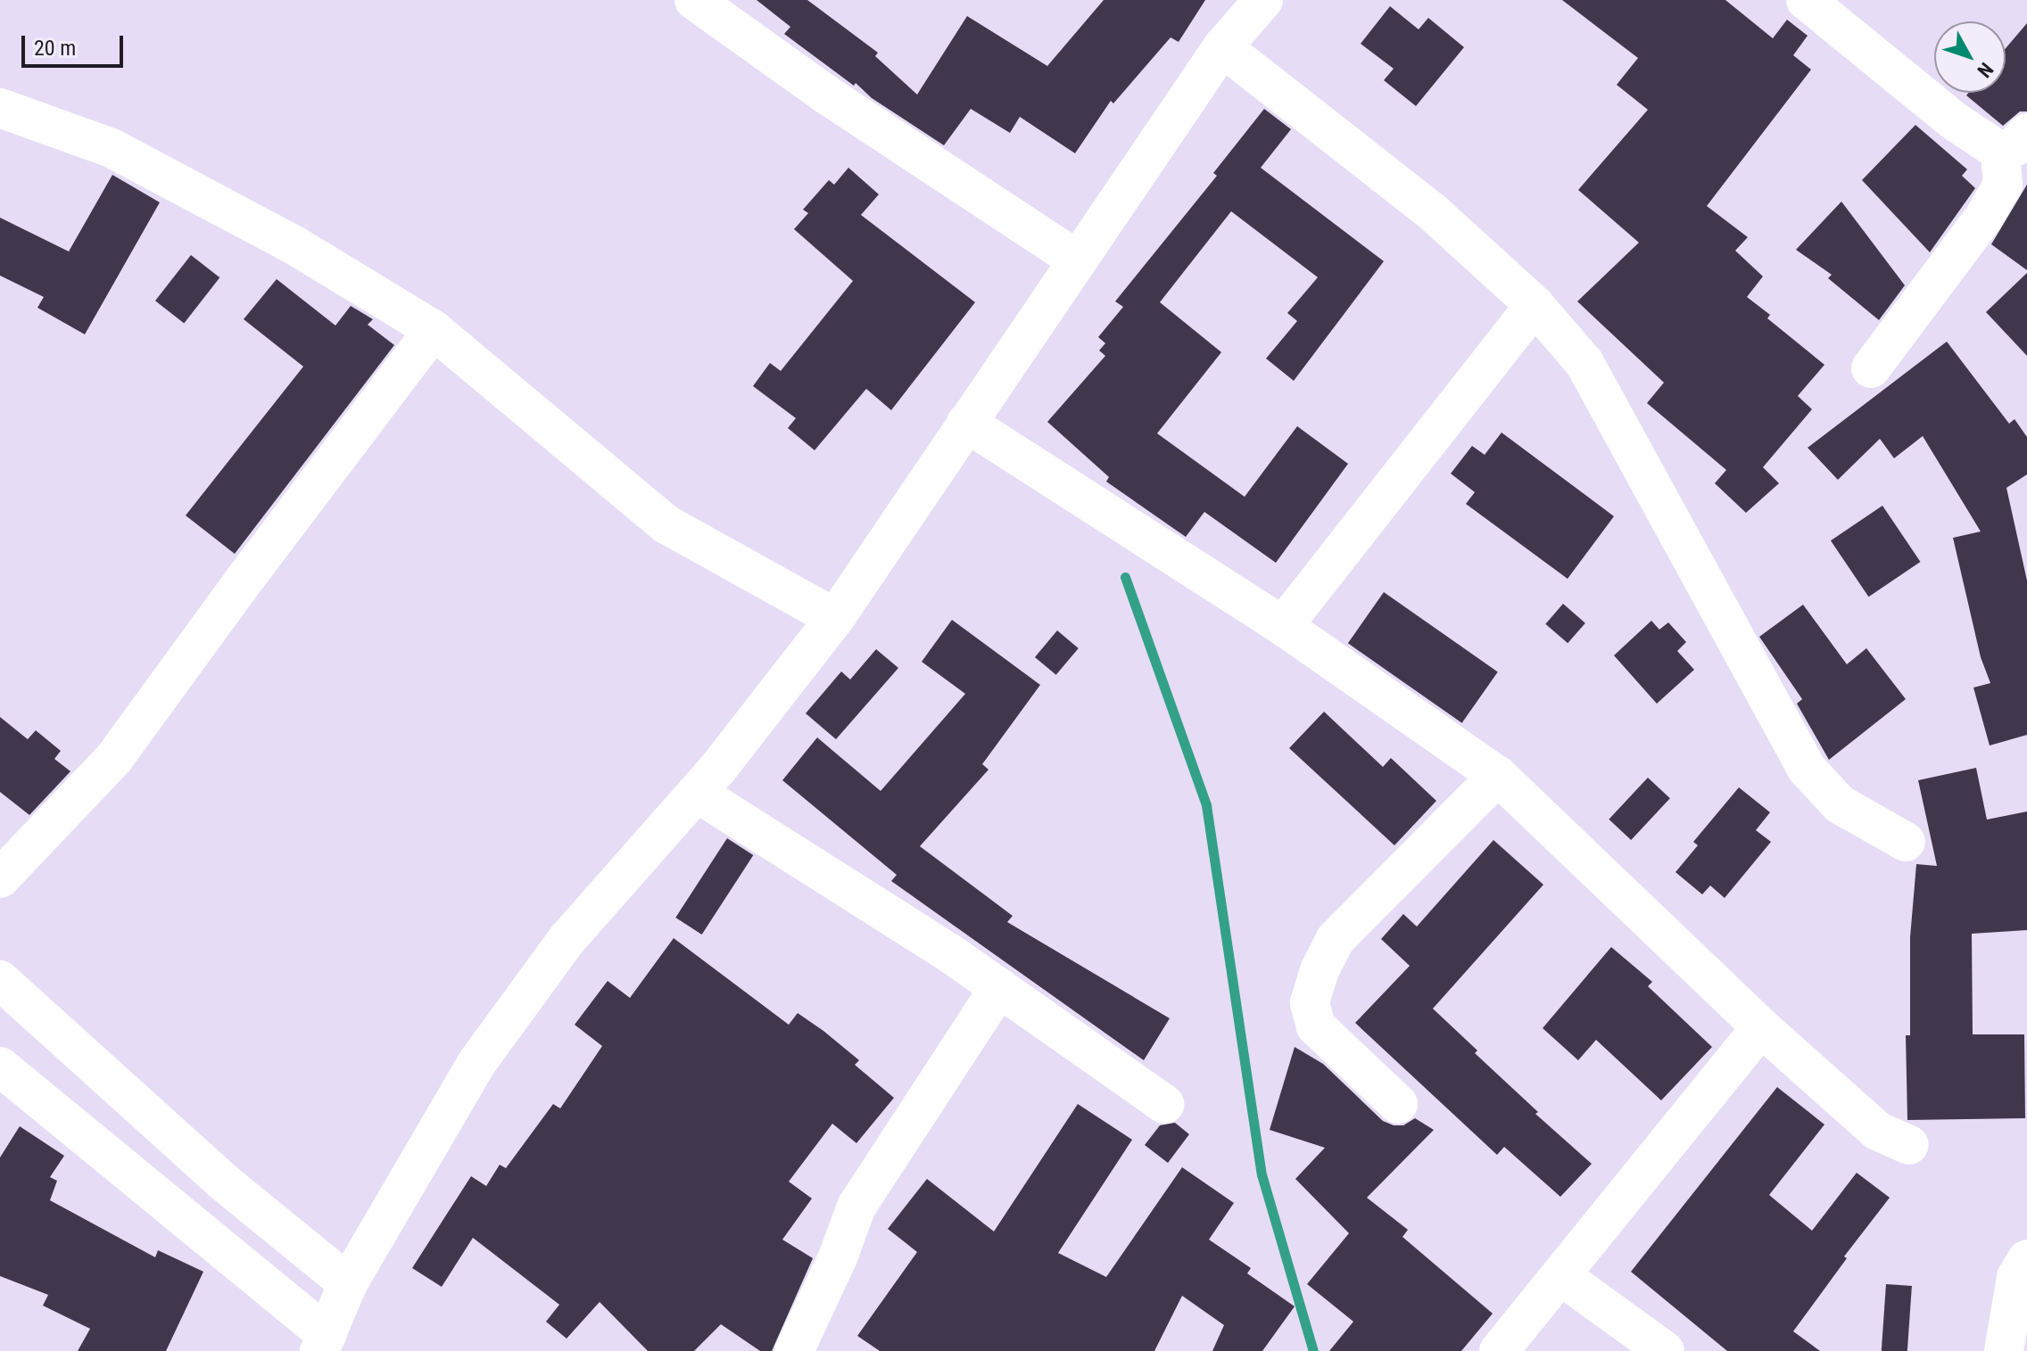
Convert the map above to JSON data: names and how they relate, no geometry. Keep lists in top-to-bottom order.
{
  "scale_bar": "20 m",
  "north": "bottom right"
}
